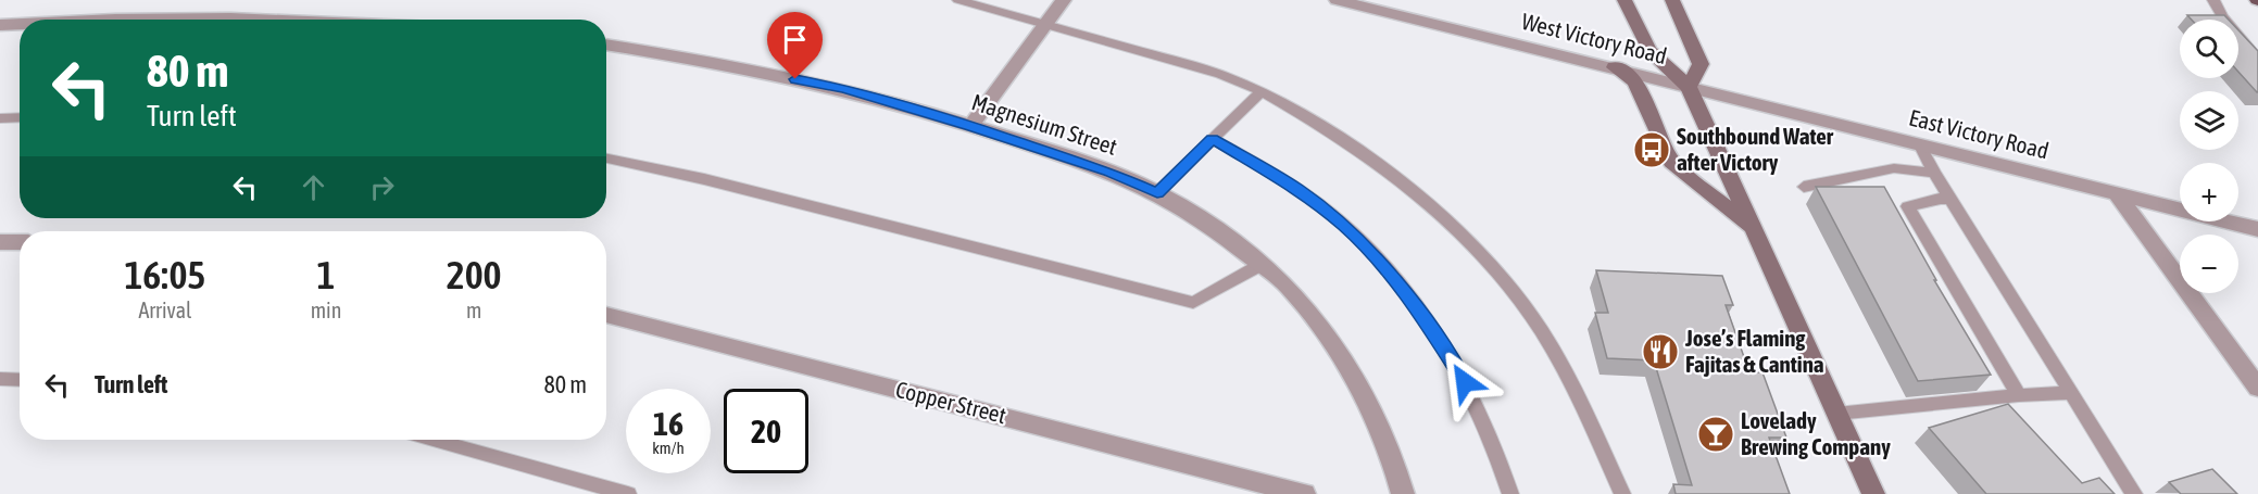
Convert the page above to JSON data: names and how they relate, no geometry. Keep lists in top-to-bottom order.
{
  "streets": {
    "street": [
      "West Victory Road",
      "Magnesium Street",
      "East Victory Road",
      "Copper Street"
    ]
  },
  "crossings": [
    ["West Victory Road", "East Victory Road"]
  ],
  "places": {
    "bus stop": ["Southbound Water after Victory"],
    "restaurant": ["Jose’s Flaming Fajitas & Cantina"],
    "bar": ["Lovelady Brewing Company"]
  },
  "page": {
    "map_buttons": ["+", "−"],
    "turn": ["80 m", "Turn left"],
    "eta": [
      "16:05",
      "Arrival",
      "1",
      "min",
      "200",
      "m"
    ],
    "list": [
      {
        "name": "Turn left",
        "value": "80 m"
      }
    ],
    "speed": "16 km/h",
    "limit": "20"
  }
}
